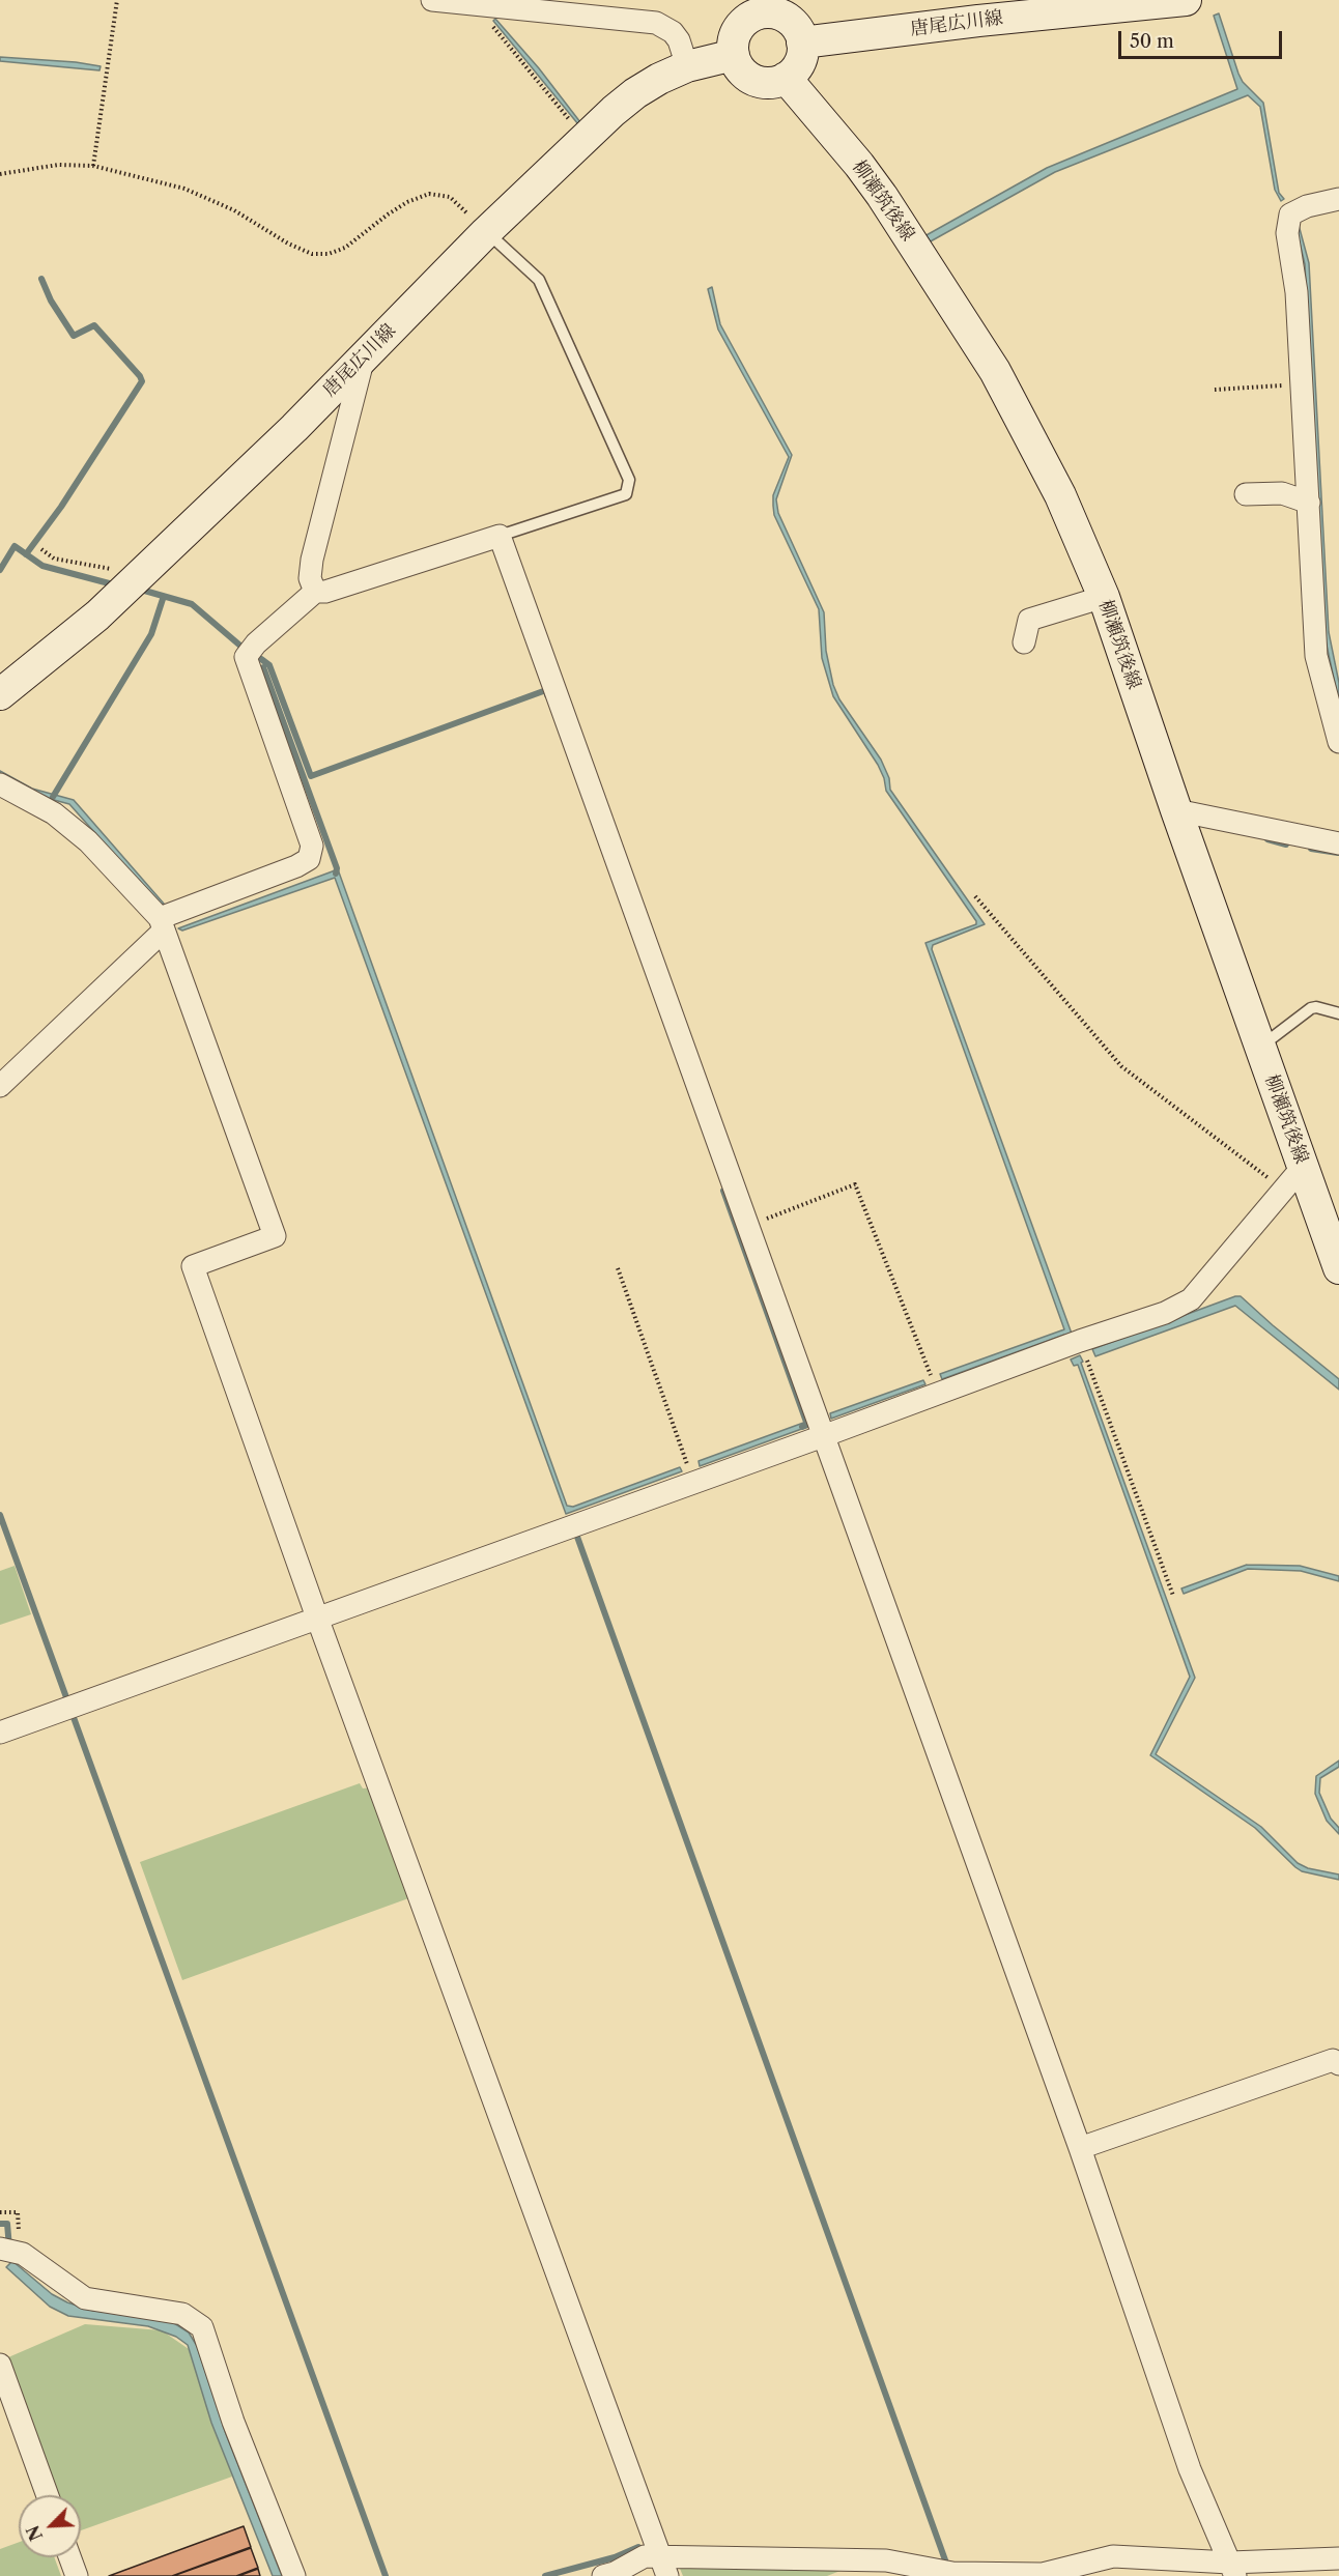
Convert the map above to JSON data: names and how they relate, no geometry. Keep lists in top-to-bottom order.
{
  "streets": {
    "main road": ["唐尾広川線", "柳瀬筑後線"]
  },
  "crossings": [
    ["唐尾広川線", "柳瀬筑後線"]
  ],
  "scale_bar": "50 m",
  "north": "bottom left"
}
